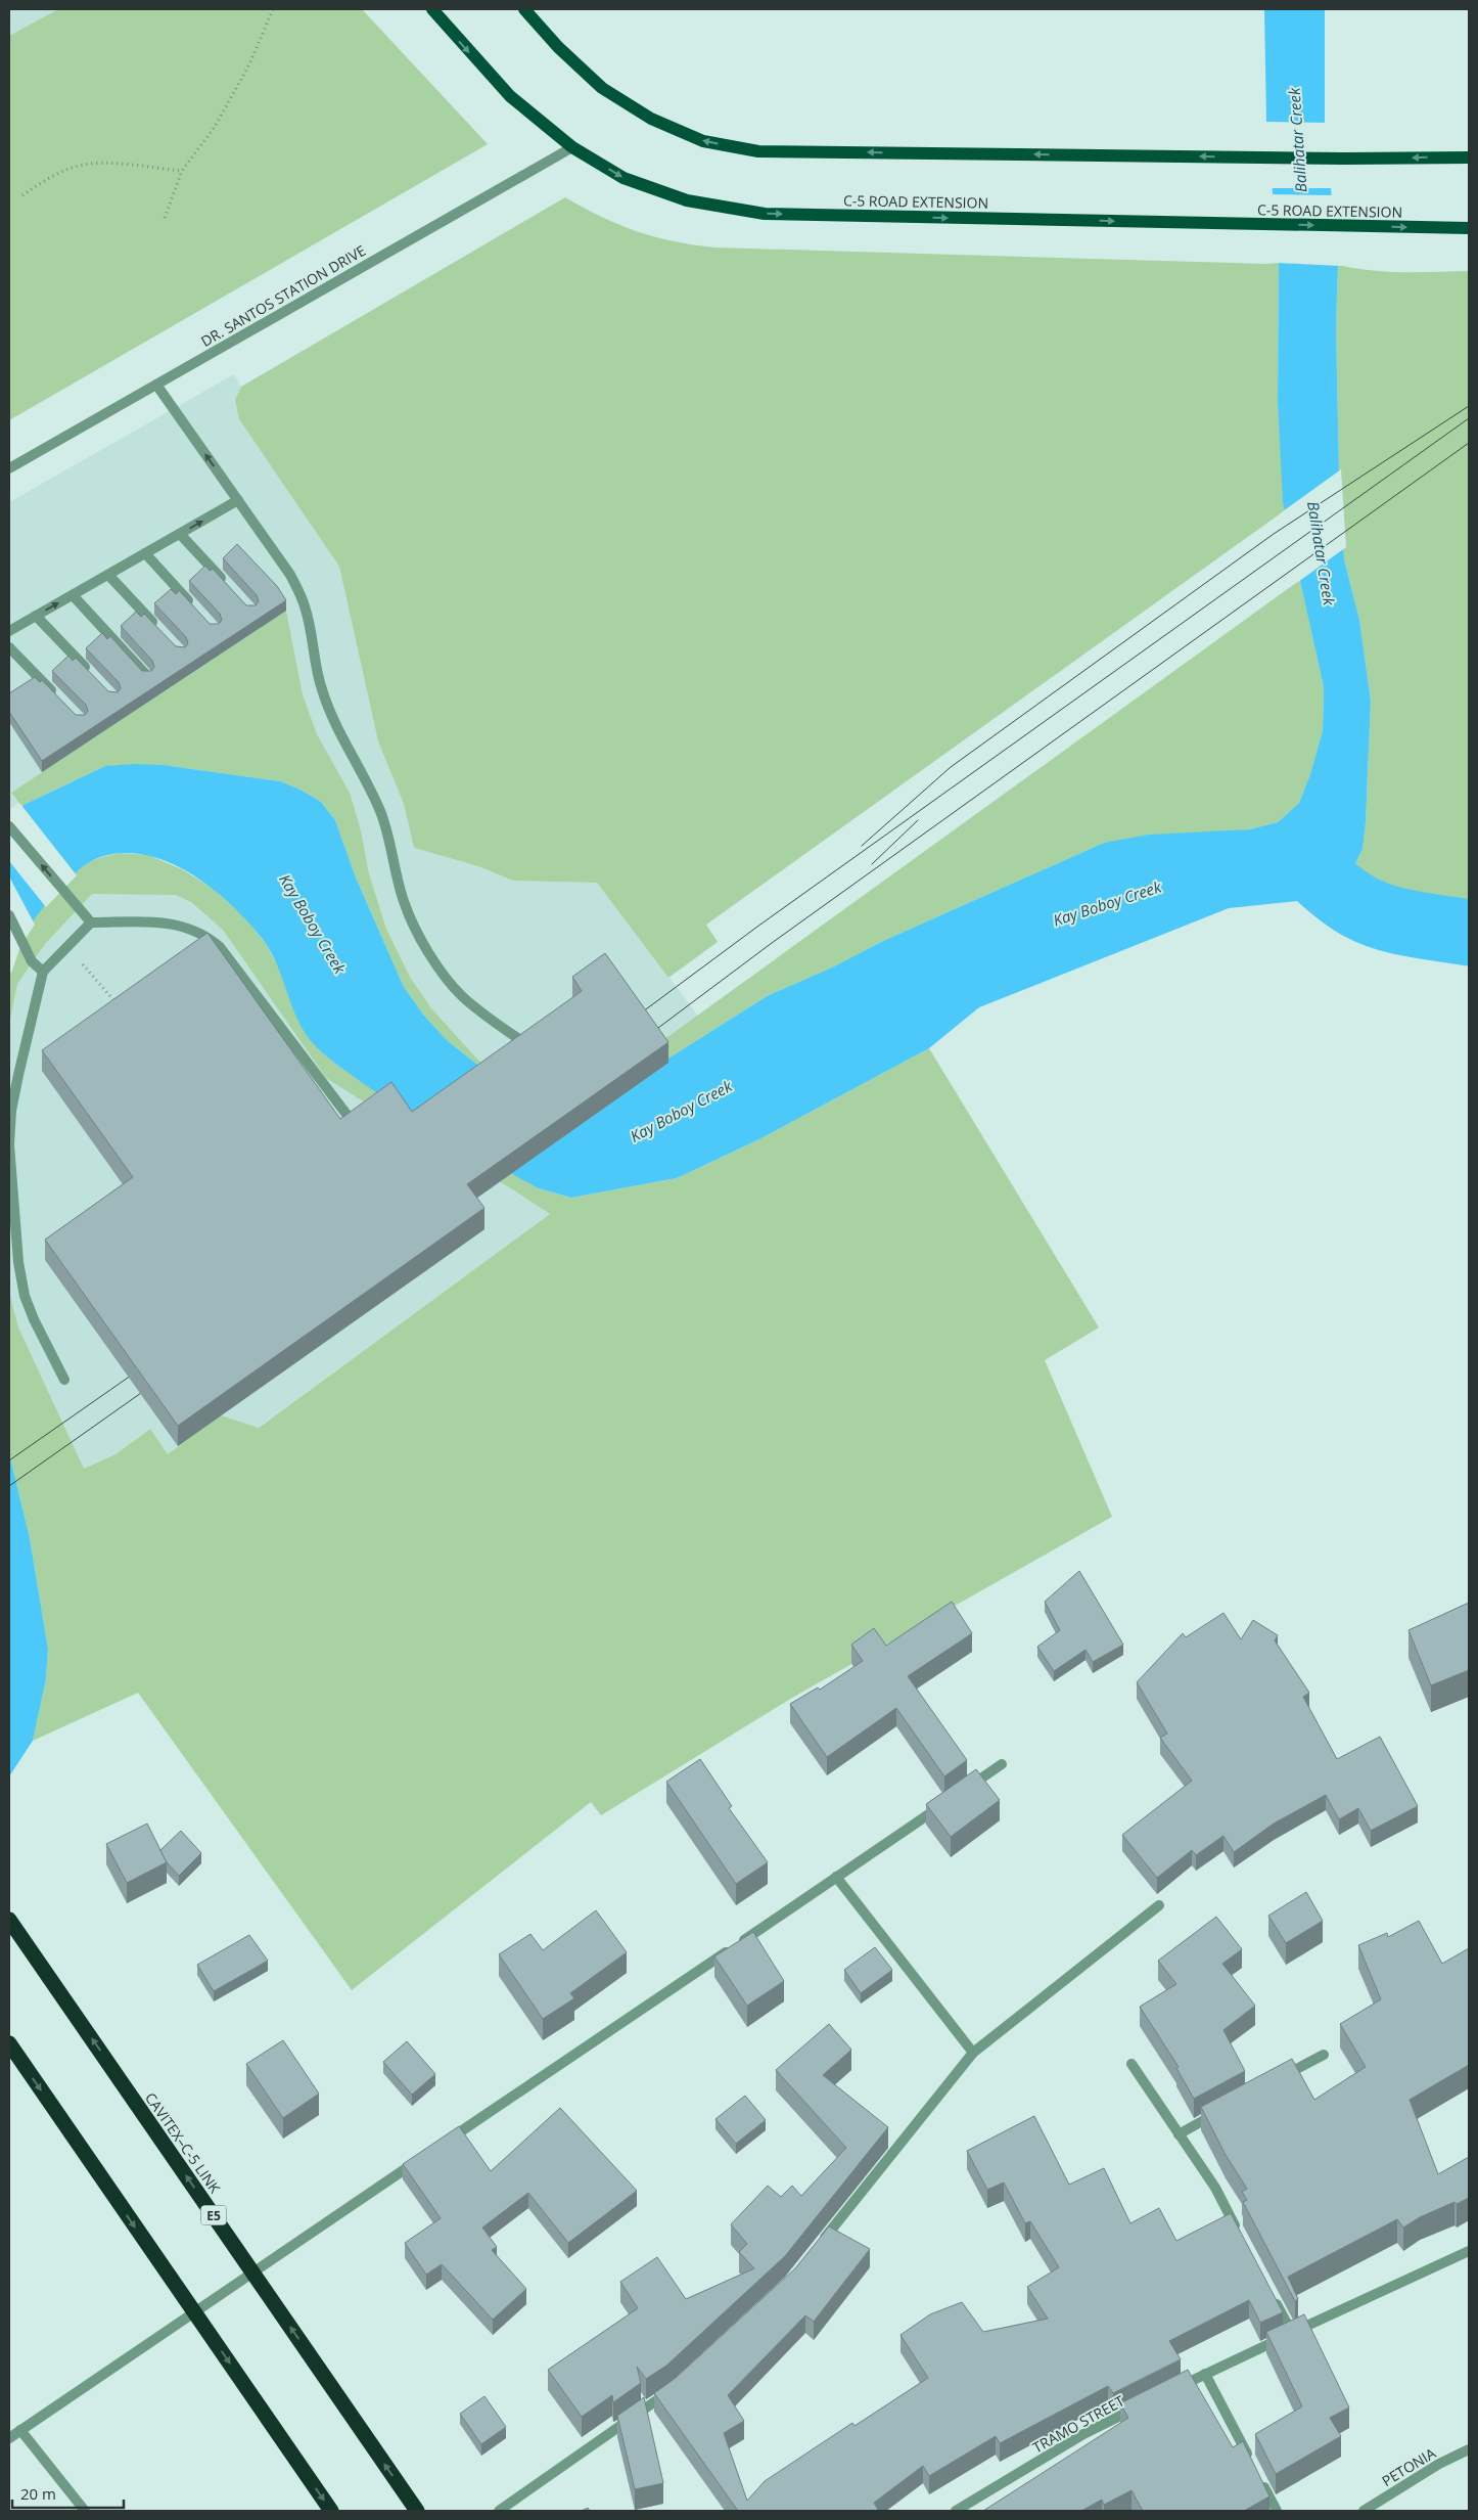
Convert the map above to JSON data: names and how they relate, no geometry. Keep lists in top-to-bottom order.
{
  "streets": {
    "highway": ["CAVITEX–C-5 LINK", "E5"],
    "main road": ["C-5 ROAD EXTENSION"],
    "street": ["DR. SANTOS STATION DRIVE", "TRAMO STREET", "PETONIA"]
  },
  "crossings": [
    ["C-5 ROAD EXTENSION", "DR. SANTOS STATION DRIVE"]
  ],
  "water": ["Balihatar Creek", "Kay Boboy Creek"],
  "scale_bar": "20 m"
}
